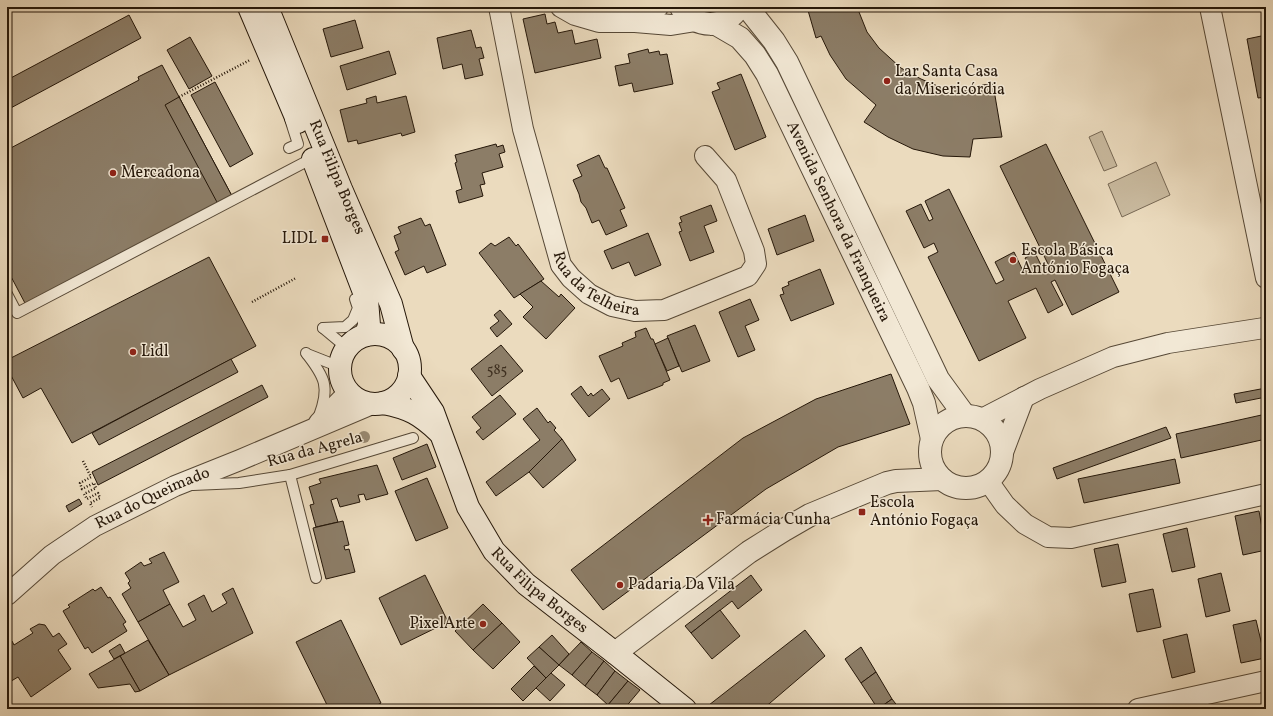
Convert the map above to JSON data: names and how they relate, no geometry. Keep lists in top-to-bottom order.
{
  "streets": {
    "street": [
      "Rua Filipa Borges",
      "Avenida Senhora da Franqueira",
      "Rua da Telheira",
      "Rua do Queimado"
    ],
    "lane": ["Rua da Agrela"]
  },
  "crossings": [
    ["Rua Filipa Borges", "Rua do Queimado"],
    ["Rua da Agrela", "Rua do Queimado"]
  ],
  "places": {
    "other": [
      "Lar Santa Casa da Misericórdia",
      "Mercadona",
      "Escola Básica António Fogaça",
      "Lidl",
      "Padaria Da Vila",
      "PixelArte"
    ],
    "transit": ["LIDL", "Escola António Fogaça"],
    "health": ["Farmácia Cunha"]
  },
  "house_numbers": ["585"]
}
